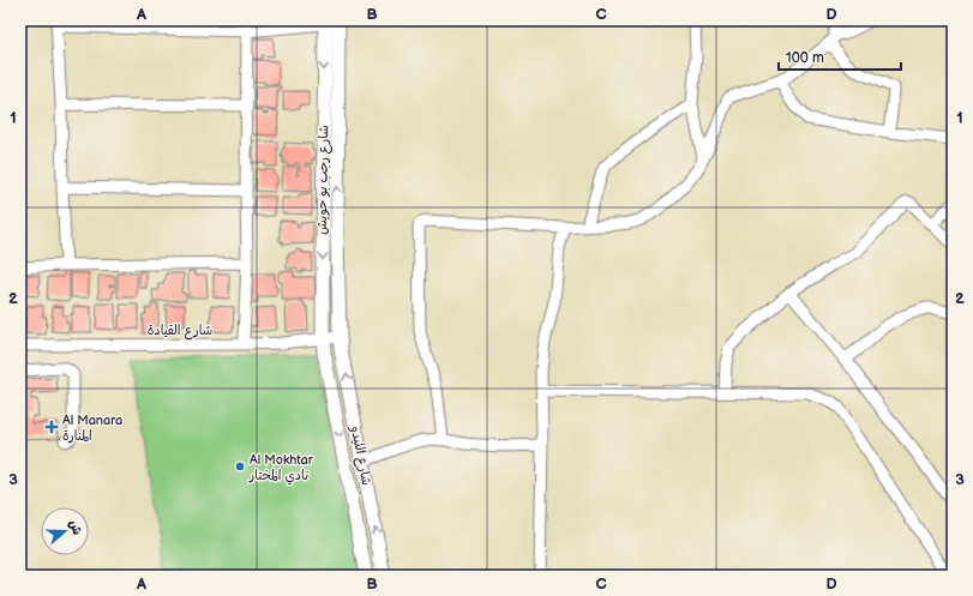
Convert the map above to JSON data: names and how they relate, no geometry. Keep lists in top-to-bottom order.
{
  "streets": {
    "main road": ["شارع رجب بو حويش", "شارع الليدو"],
    "street": ["شارع القيادة"]
  },
  "crossings": [
    ["شارع رجب بو حويش", "شارع القيادة"],
    ["شارع رجب بو حويش", "شارع الليدو"],
    ["شارع القيادة", "شارع الليدو"]
  ],
  "places": {
    "health": ["Al Manara المنارة"],
    "other": ["Al Mokhtar نادي المختار"]
  },
  "scale_bar": "100 m",
  "north": "right",
  "grid": {
    "columns": [
      "A",
      "B",
      "C",
      "D"
    ],
    "rows": ["1", "2", "3"]
  }
}
